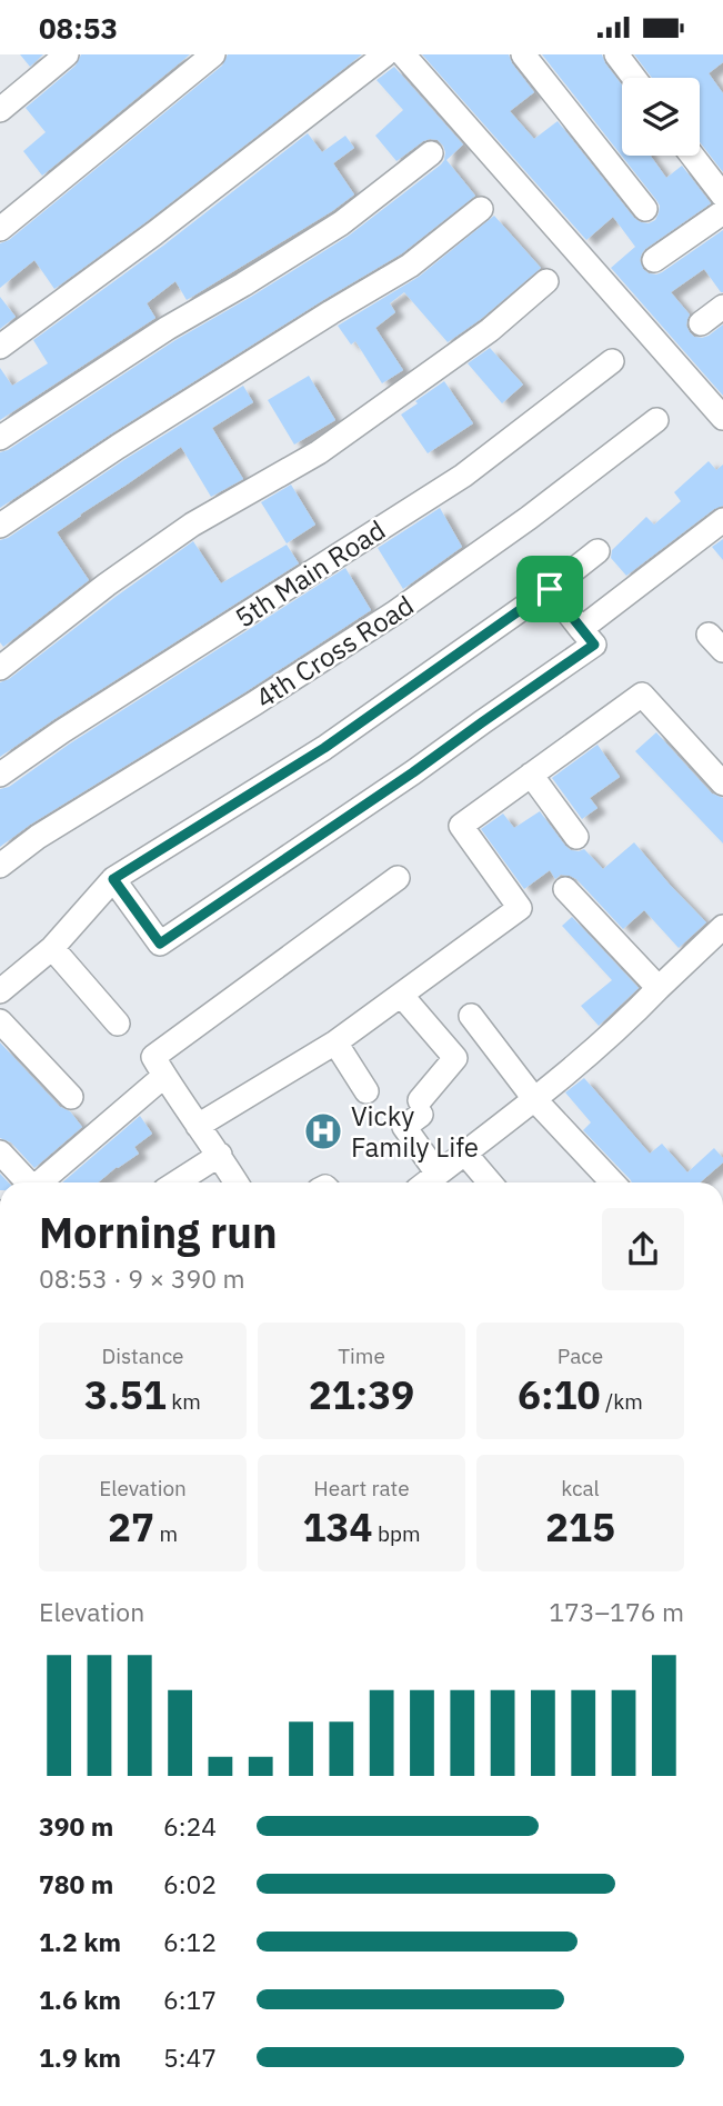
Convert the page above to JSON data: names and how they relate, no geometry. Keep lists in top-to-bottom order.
{
  "streets": {
    "street": ["5th Main Road", "4th Cross Road"]
  },
  "places": {
    "hospital": ["Vicky Family Life"]
  },
  "page": {
    "status": "08:53",
    "heading": ["Morning run", "08:53 · 9 × 390 m"],
    "stats": [
      ["Distance", "3.51 km"],
      ["Time", "21:39"],
      ["Pace", "6:10 /km"],
      ["Elevation", "27 m"],
      ["Heart rate", "134 bpm"],
      ["kcal", "215"]
    ],
    "chart": ["Elevation", "173–176 m"],
    "list": [
      {
        "name": "390 m",
        "note": "6:24"
      },
      {
        "name": "780 m",
        "note": "6:02"
      },
      {
        "name": "1.2 km",
        "note": "6:12"
      },
      {
        "name": "1.6 km",
        "note": "6:17"
      },
      {
        "name": "1.9 km",
        "note": "5:47"
      }
    ]
  }
}
